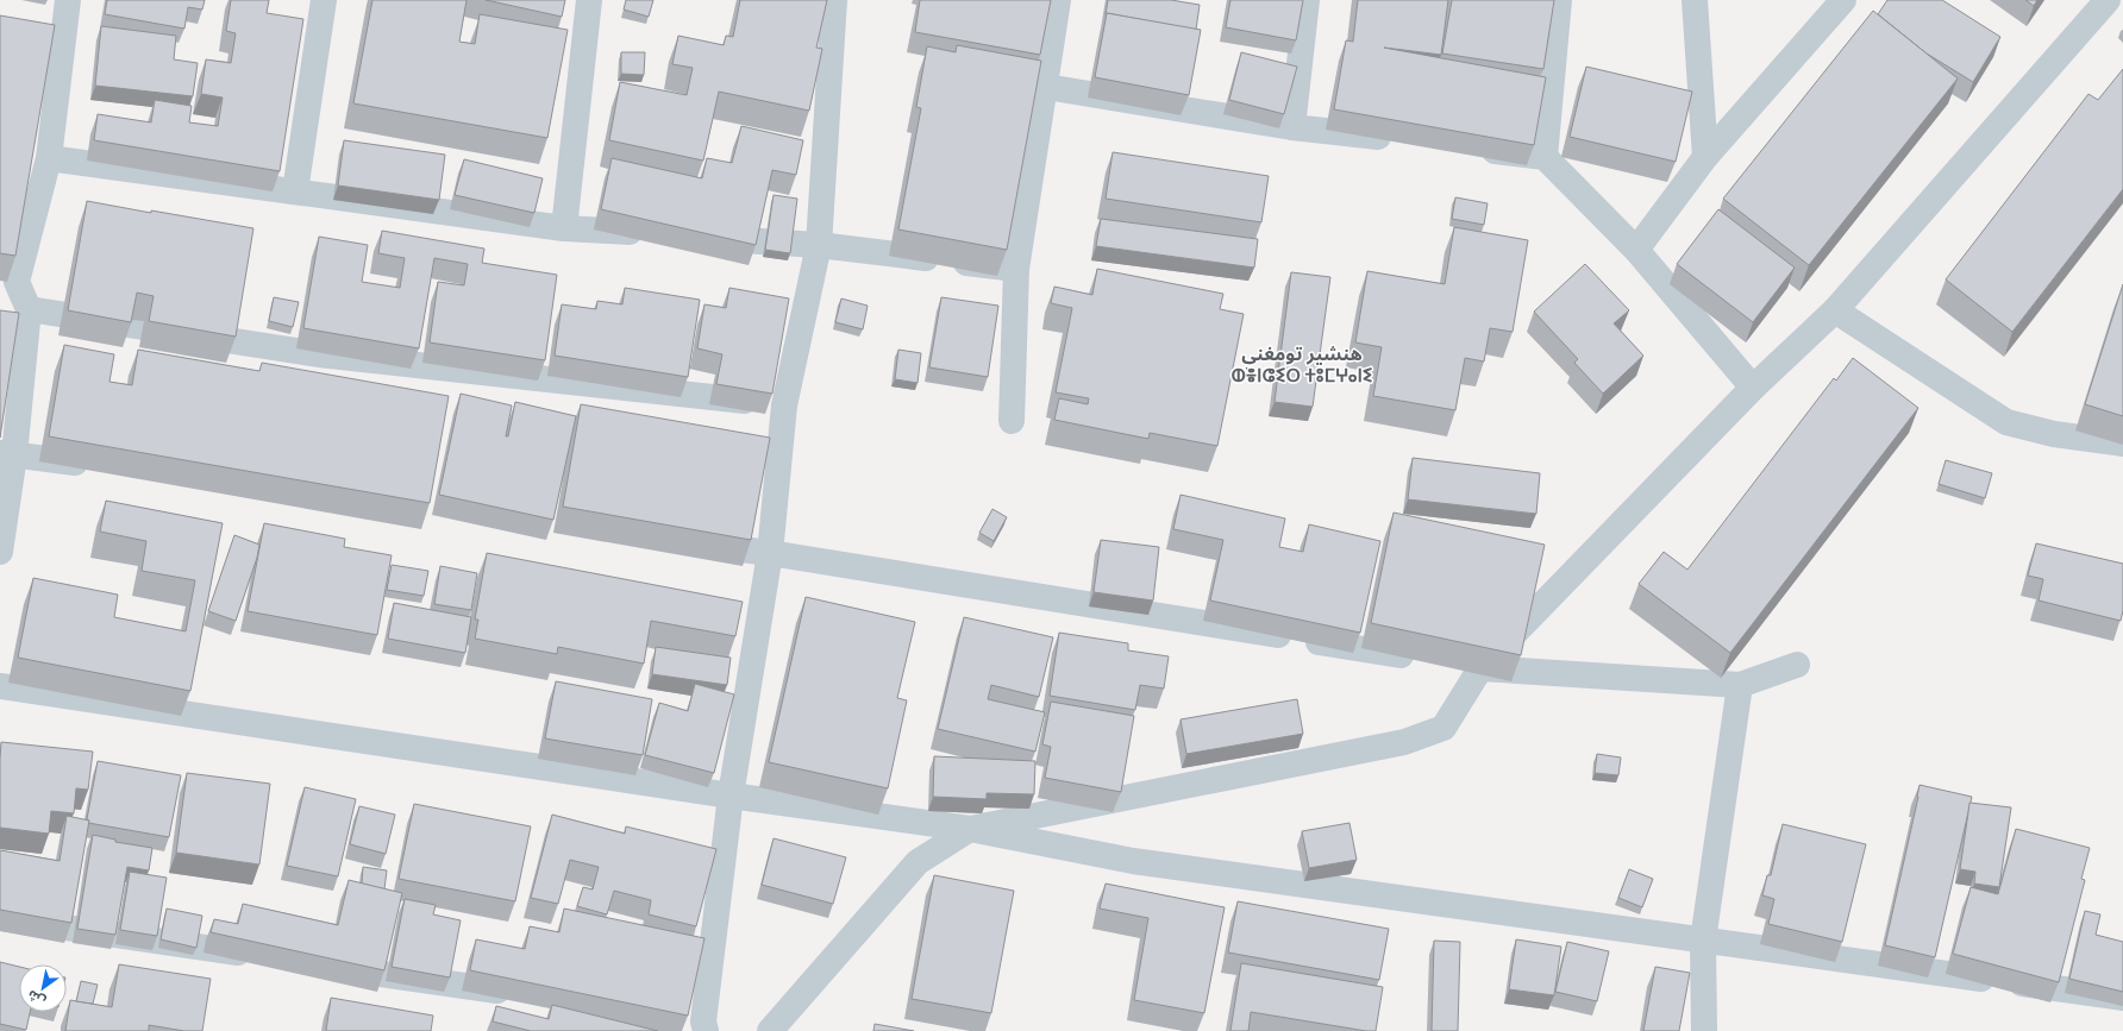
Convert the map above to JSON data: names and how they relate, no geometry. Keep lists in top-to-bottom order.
{
  "districts": ["هنشير تومغني ⵀⴻⵏⵛⵉⵔ ⵜⵓⵎⵖⴰⵏⵉ"],
  "north": "bottom left"
}
